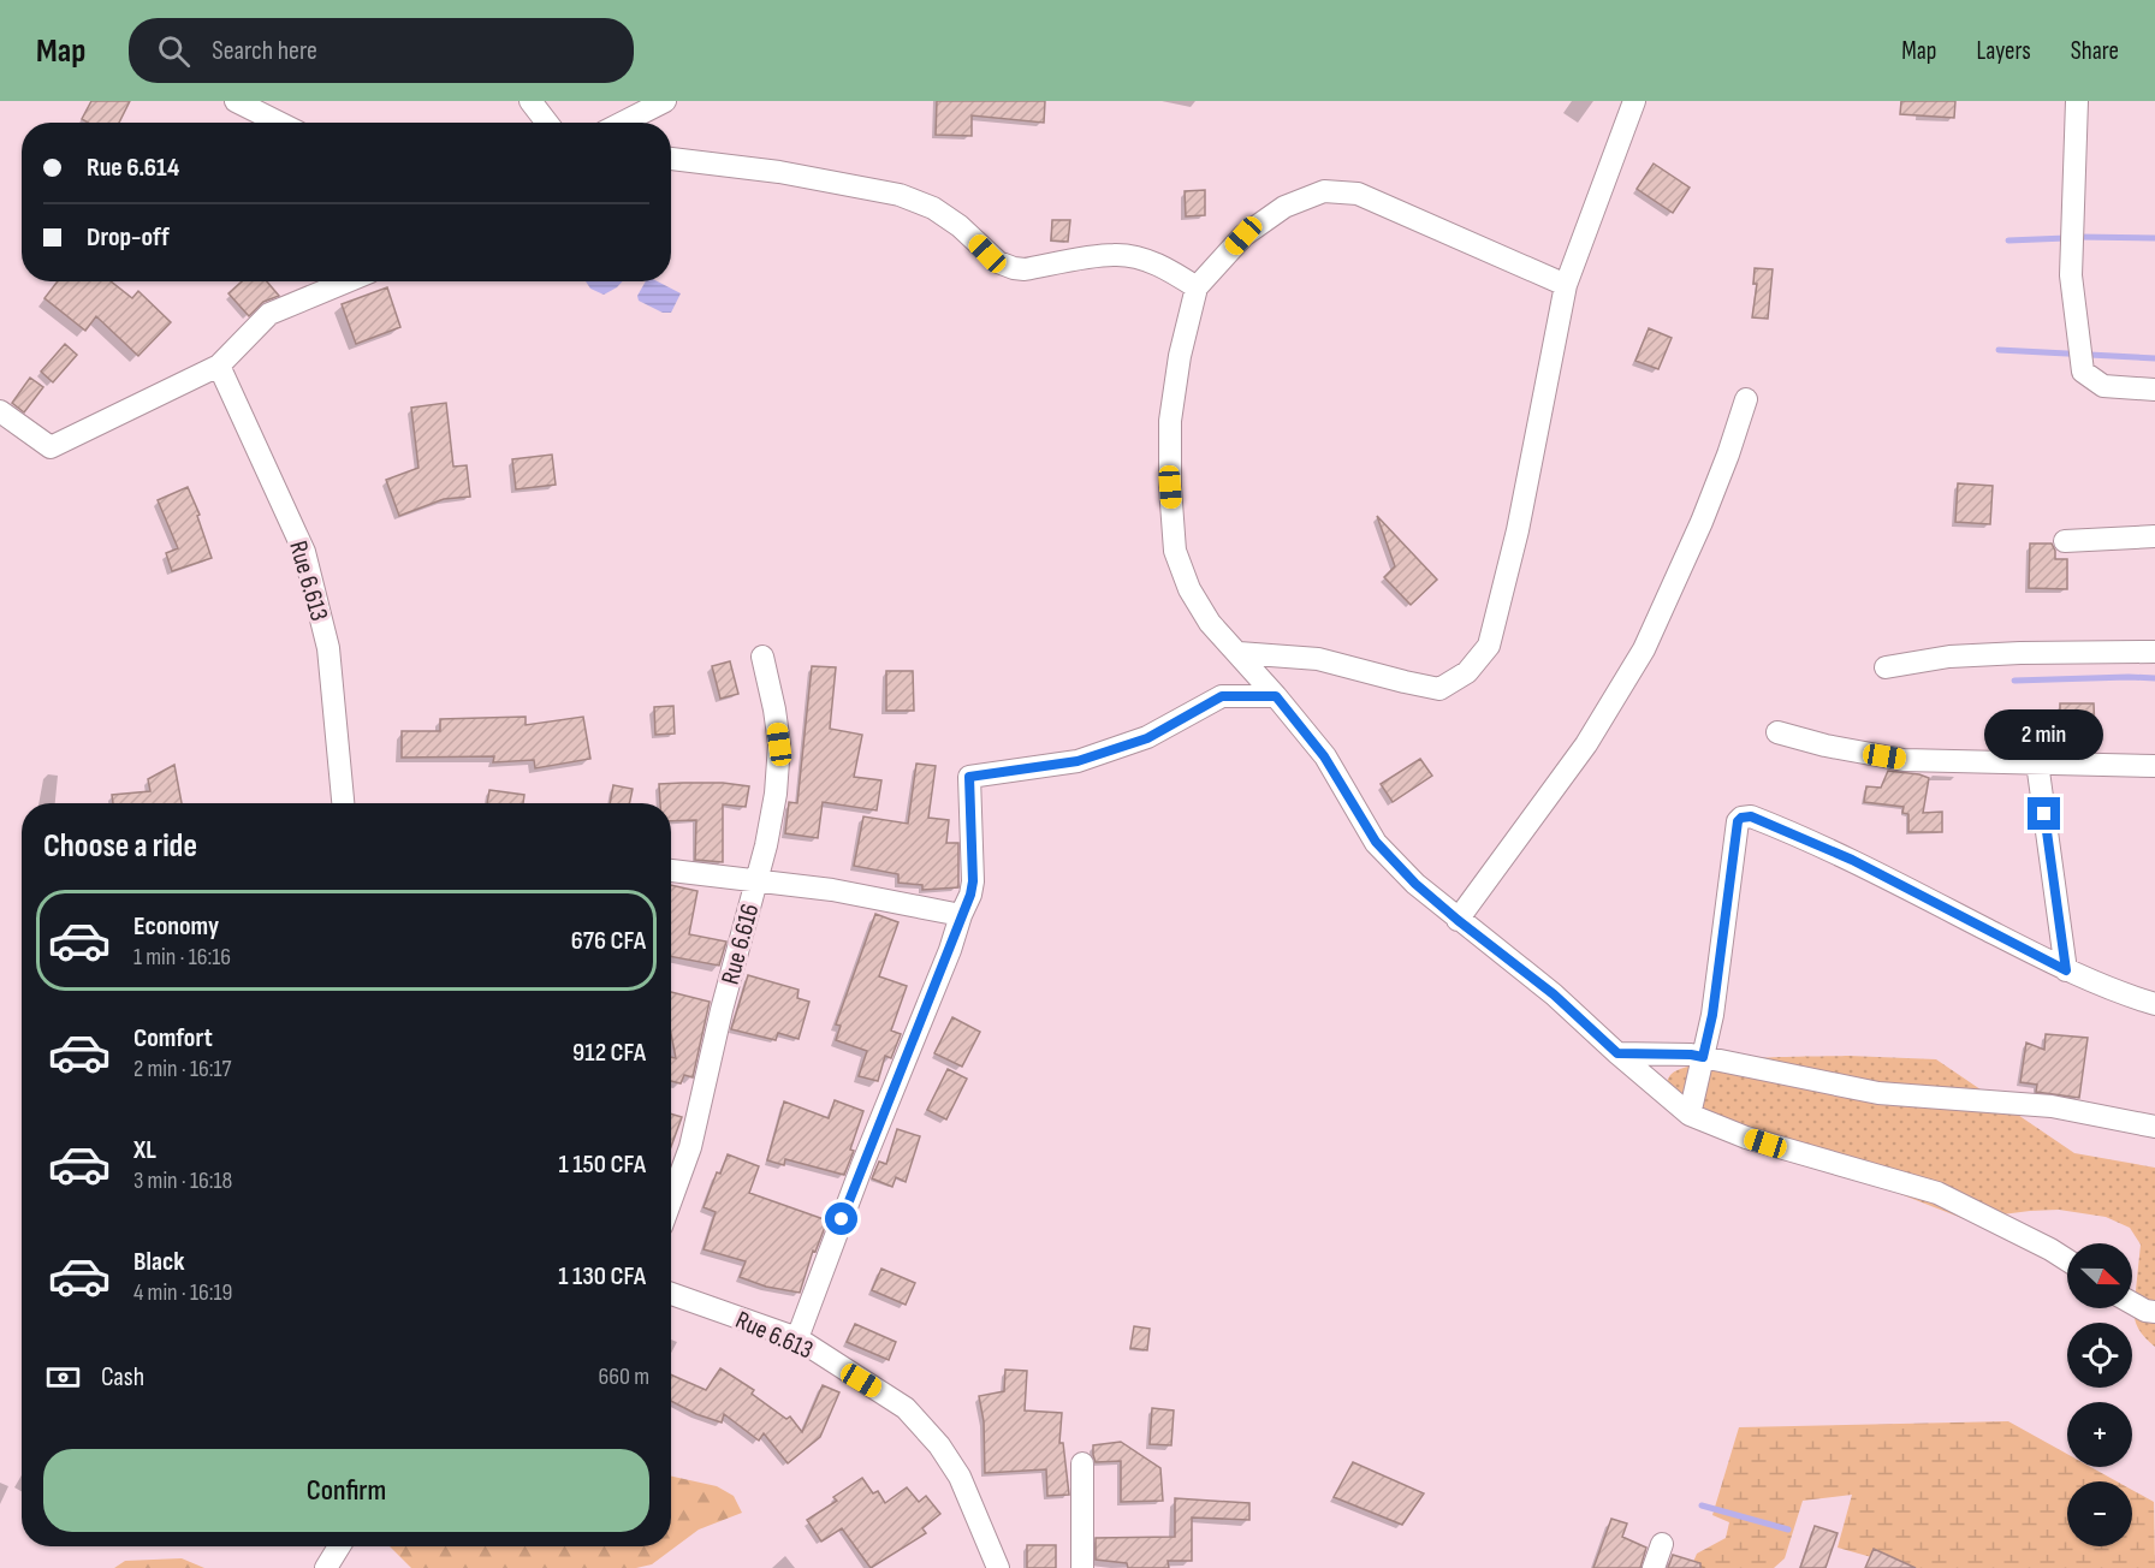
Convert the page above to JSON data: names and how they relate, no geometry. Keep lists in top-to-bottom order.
{
  "streets": {
    "street": ["Rue 6.613", "Rue 6.616"]
  },
  "north": "right",
  "page": {
    "header": "Map",
    "search": "Search here",
    "nav": ["Map", "Layers", "Share"],
    "banner": ["Rue 6.614", "Drop-off"],
    "bubble": "2 min",
    "heading": "Choose a ride",
    "list": [
      {
        "name": "Economy",
        "note": "1 min · 16:16",
        "value": "676 CFA"
      },
      {
        "name": "Comfort",
        "note": "2 min · 16:17",
        "value": "912 CFA"
      },
      {
        "name": "XL",
        "note": "3 min · 16:18",
        "value": "1 150 CFA"
      },
      {
        "name": "Black",
        "note": "4 min · 16:19",
        "value": "1 130 CFA"
      }
    ],
    "map_buttons": ["+", "−"],
    "pay": ["Cash", "660 m"],
    "buttons": "Confirm"
  }
}
